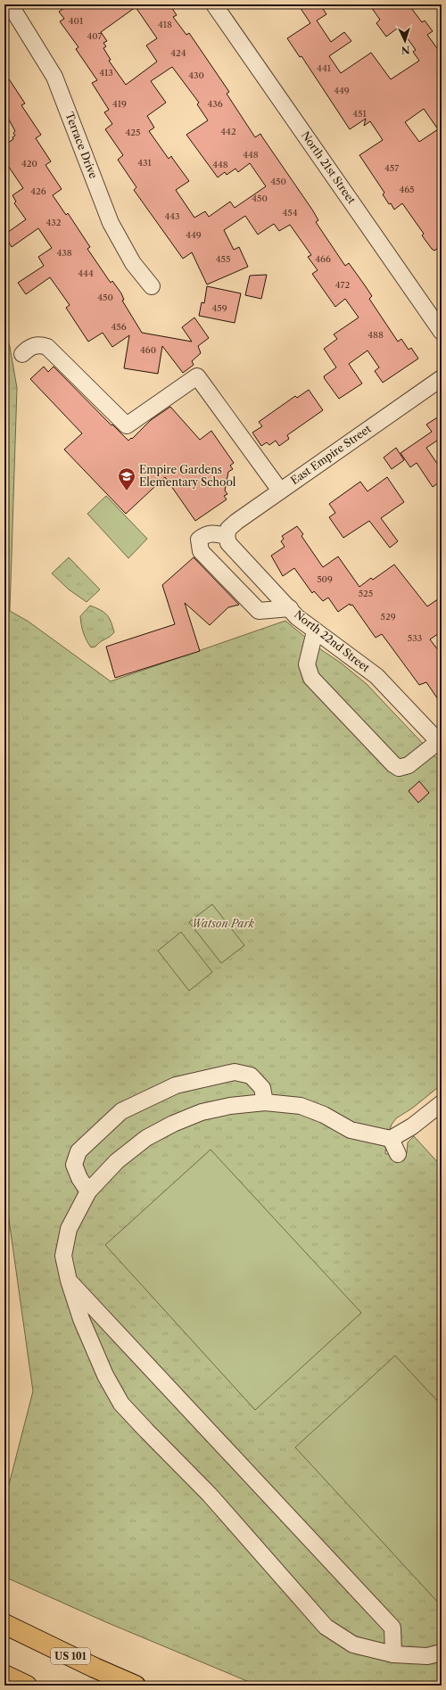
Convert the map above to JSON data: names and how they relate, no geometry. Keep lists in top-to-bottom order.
{
  "streets": {
    "highway": ["US 101"],
    "street": [
      "Terrace Drive",
      "North 21st Street",
      "East Empire Street",
      "North 22nd Street"
    ]
  },
  "crossings": [
    ["East Empire Street", "North 22nd Street"]
  ],
  "parks": ["Watson Park"],
  "places": {
    "school or university": ["Empire Gardens Elementary School"]
  },
  "house_numbers": [
    "401",
    "418",
    "407",
    "424",
    "441",
    "413",
    "430",
    "449",
    "419",
    "436",
    "451",
    "442",
    "425",
    "448",
    "431",
    "420",
    "448",
    "457",
    "450",
    "465",
    "426",
    "450",
    "454",
    "443",
    "432",
    "449",
    "438",
    "455",
    "466",
    "444",
    "472",
    "450",
    "459",
    "456",
    "488",
    "460",
    "509",
    "525",
    "529",
    "533"
  ],
  "north": "bottom"
}
